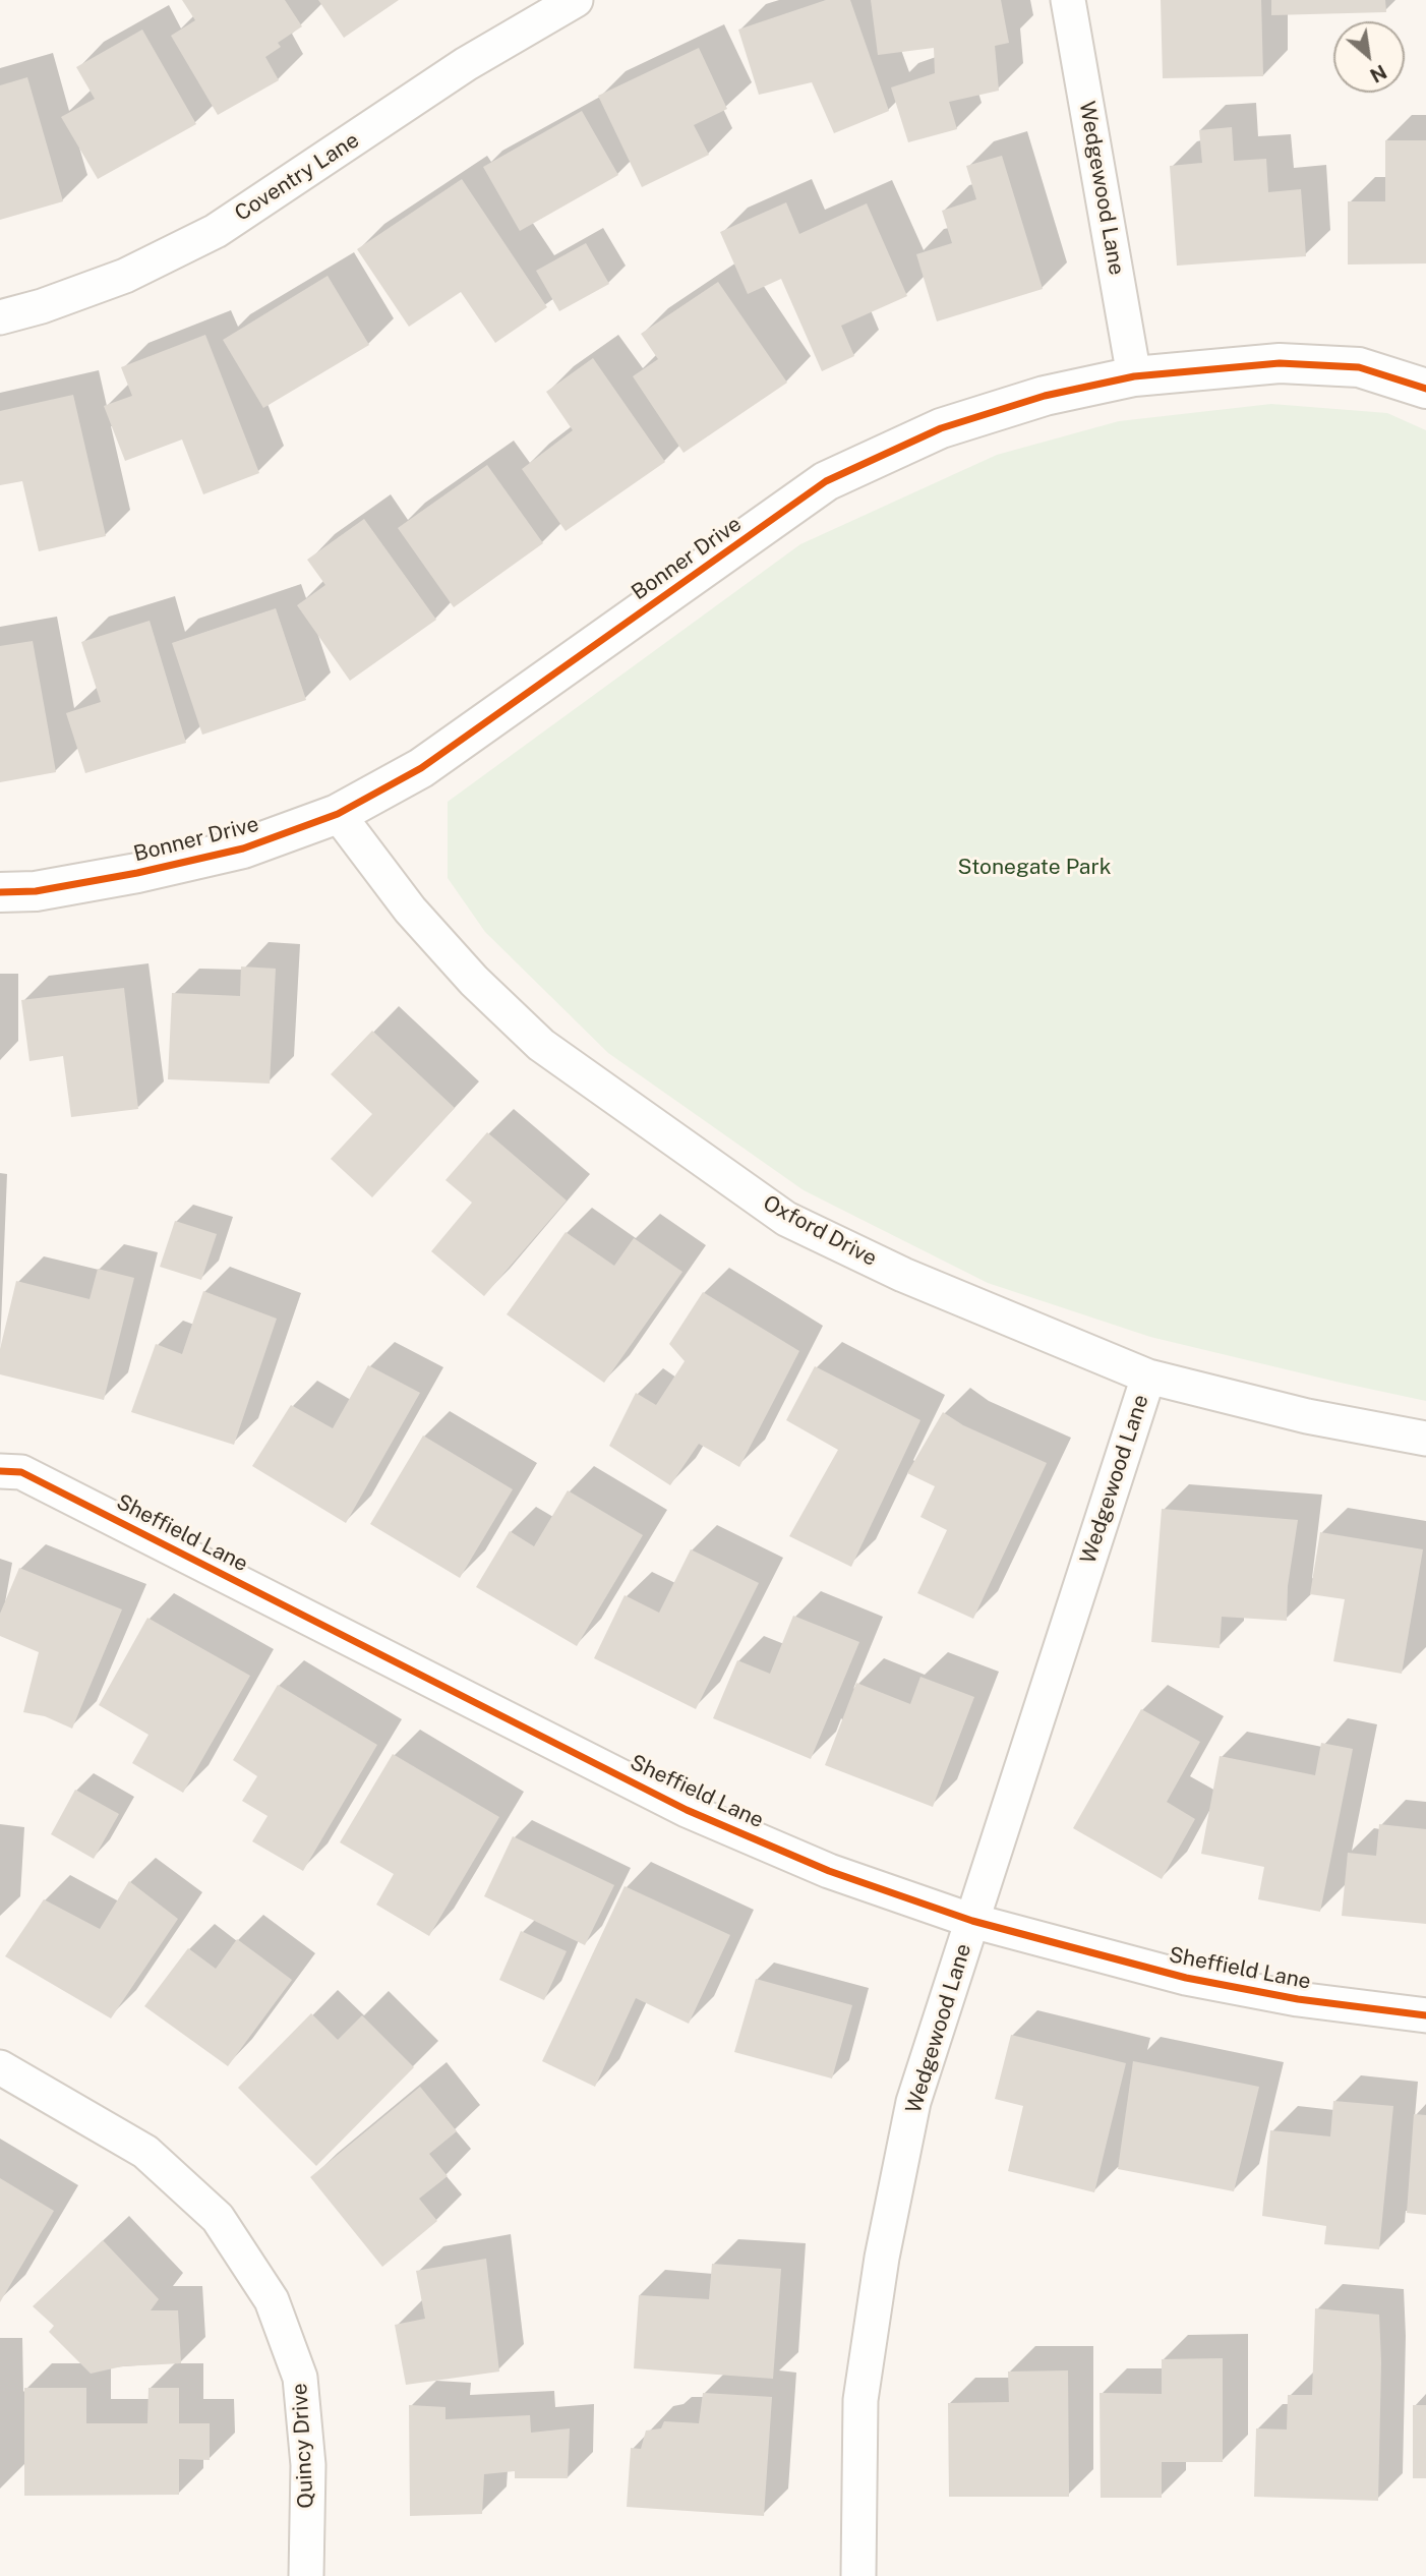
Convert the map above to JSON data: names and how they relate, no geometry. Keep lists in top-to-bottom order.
{
  "streets": {
    "street": [
      "Coventry Lane",
      "Wedgewood Lane",
      "Bonner Drive",
      "Oxford Drive",
      "Sheffield Lane",
      "Quincy Drive"
    ]
  },
  "crossings": [
    ["Wedgewood Lane", "Bonner Drive"],
    ["Wedgewood Lane", "Oxford Drive"],
    ["Wedgewood Lane", "Sheffield Lane"],
    ["Bonner Drive", "Oxford Drive"]
  ],
  "parks": ["Stonegate Park"],
  "north": "bottom right"
}
